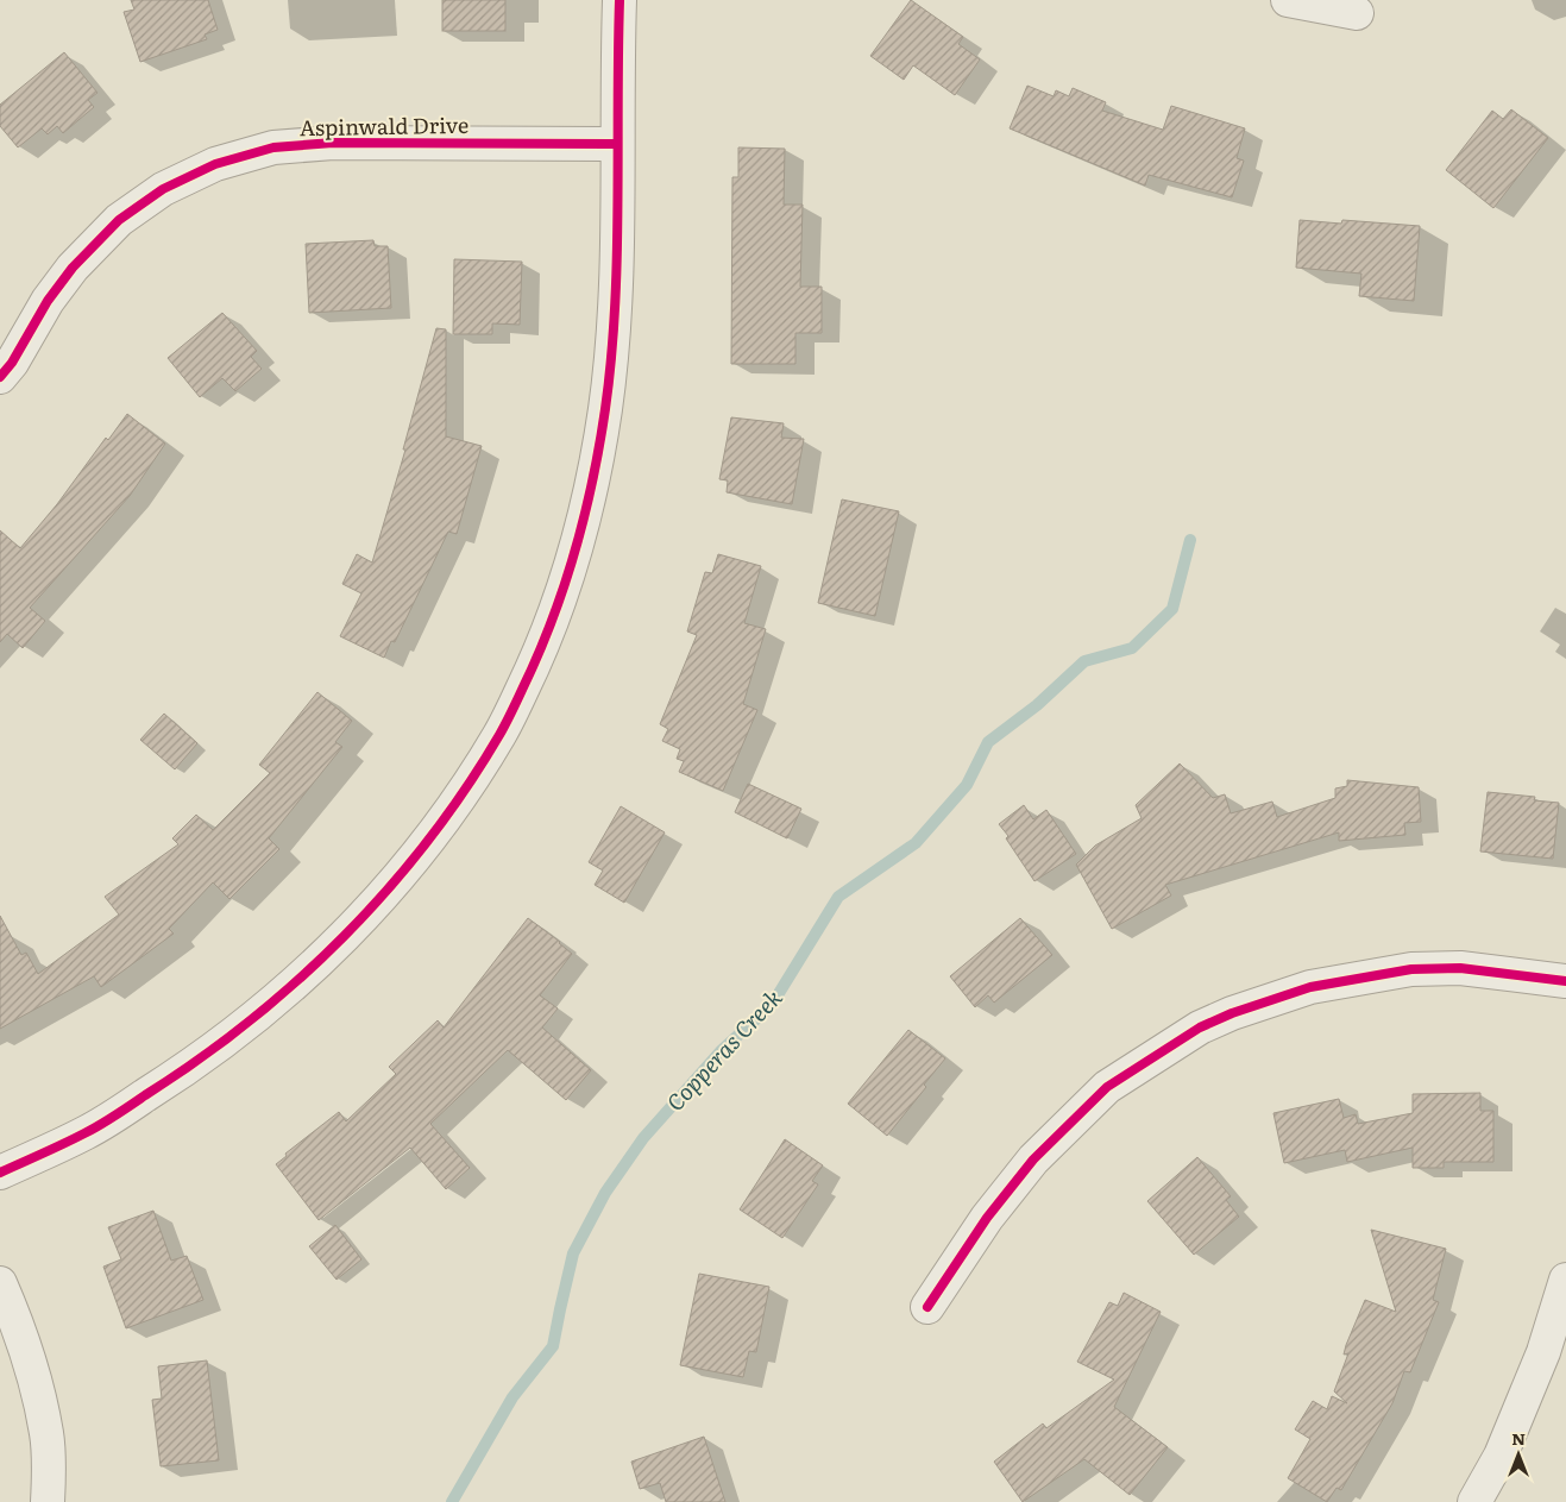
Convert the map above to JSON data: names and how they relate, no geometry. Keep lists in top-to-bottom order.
{
  "streets": {
    "street": ["Aspinwald Drive"]
  },
  "water": ["Copperas Creek"],
  "north": "top"
}
